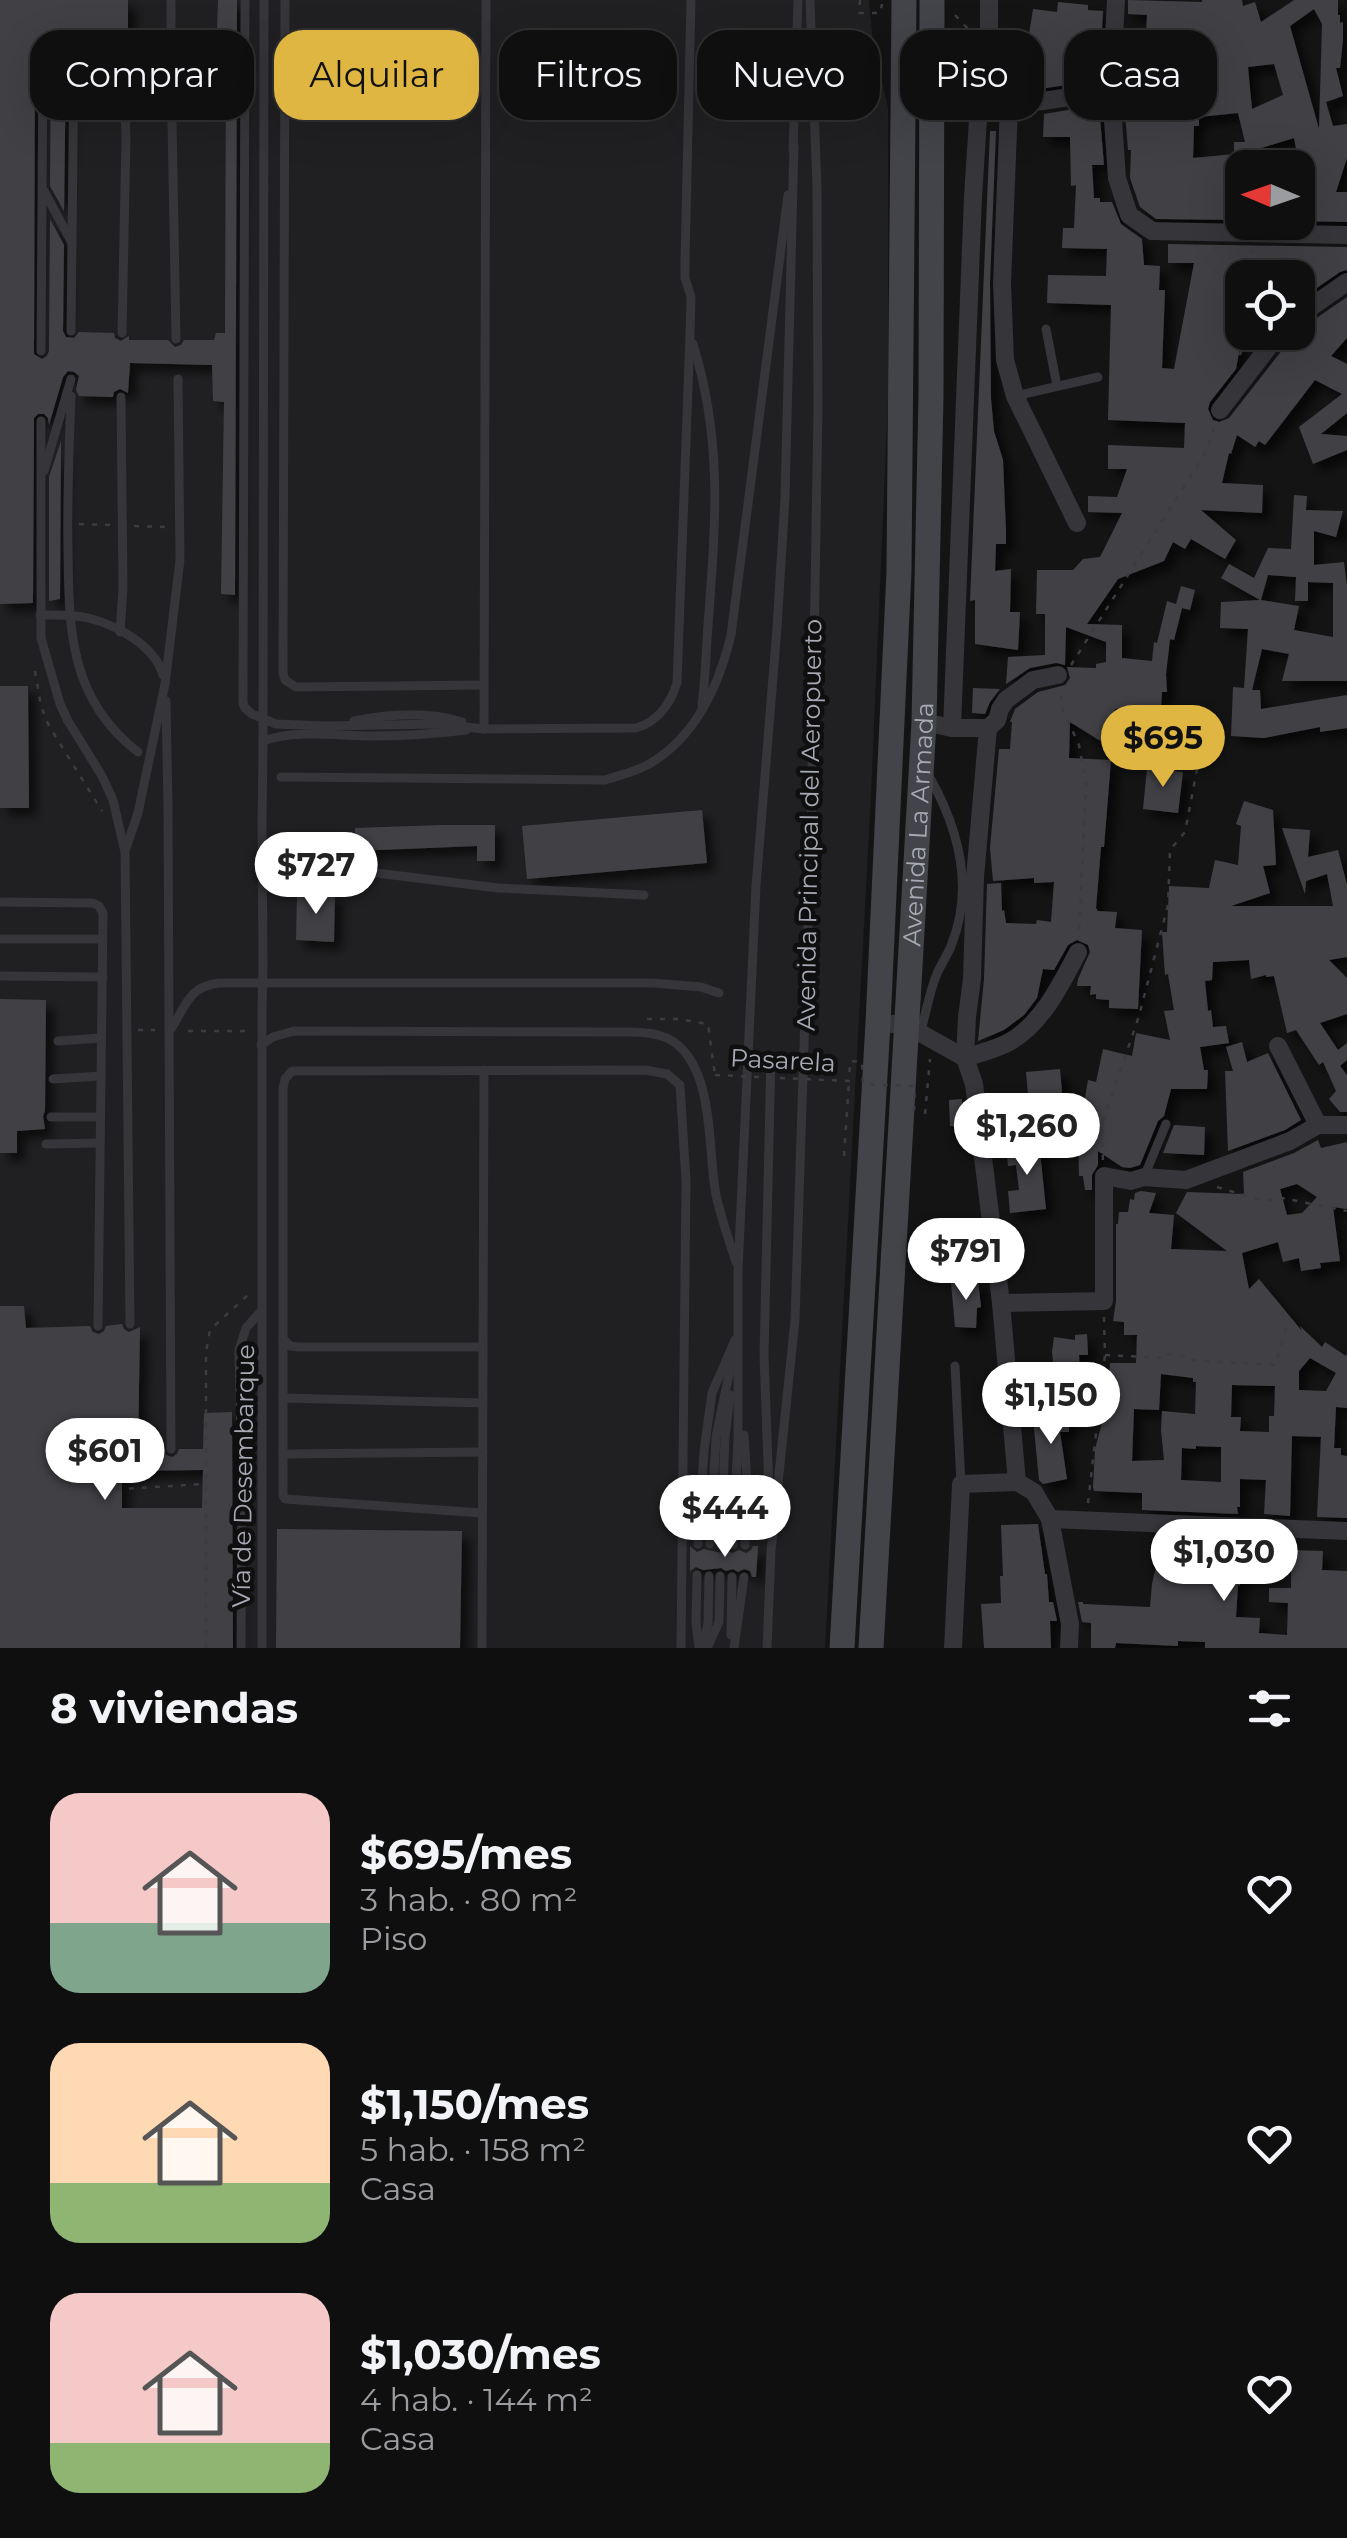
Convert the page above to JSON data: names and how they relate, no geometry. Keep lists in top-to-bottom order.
{
  "streets": {
    "main road": ["Avenida La Armada"],
    "lane": ["Avenida Principal del Aeropuerto", "Vía de Desembarque"],
    "path": ["Pasarela"]
  },
  "crossings": [
    ["Avenida La Armada", "Pasarela"]
  ],
  "north": "left",
  "page": {
    "chip": [
      "Comprar",
      "Alquilar",
      "Filtros",
      "Nuevo",
      "Piso",
      "Casa"
    ],
    "price": [
      "$695",
      "$727",
      "$1,260",
      "$791",
      "$1,150",
      "$601",
      "$444",
      "$1,030"
    ],
    "heading": "8 viviendas",
    "list": [
      {
        "name": "$695/mes",
        "note": "3 hab. · 80 m² · Piso"
      },
      {
        "name": "$1,150/mes",
        "note": "5 hab. · 158 m² · Casa"
      },
      {
        "name": "$1,030/mes",
        "note": "4 hab. · 144 m² · Casa"
      }
    ]
  }
}
